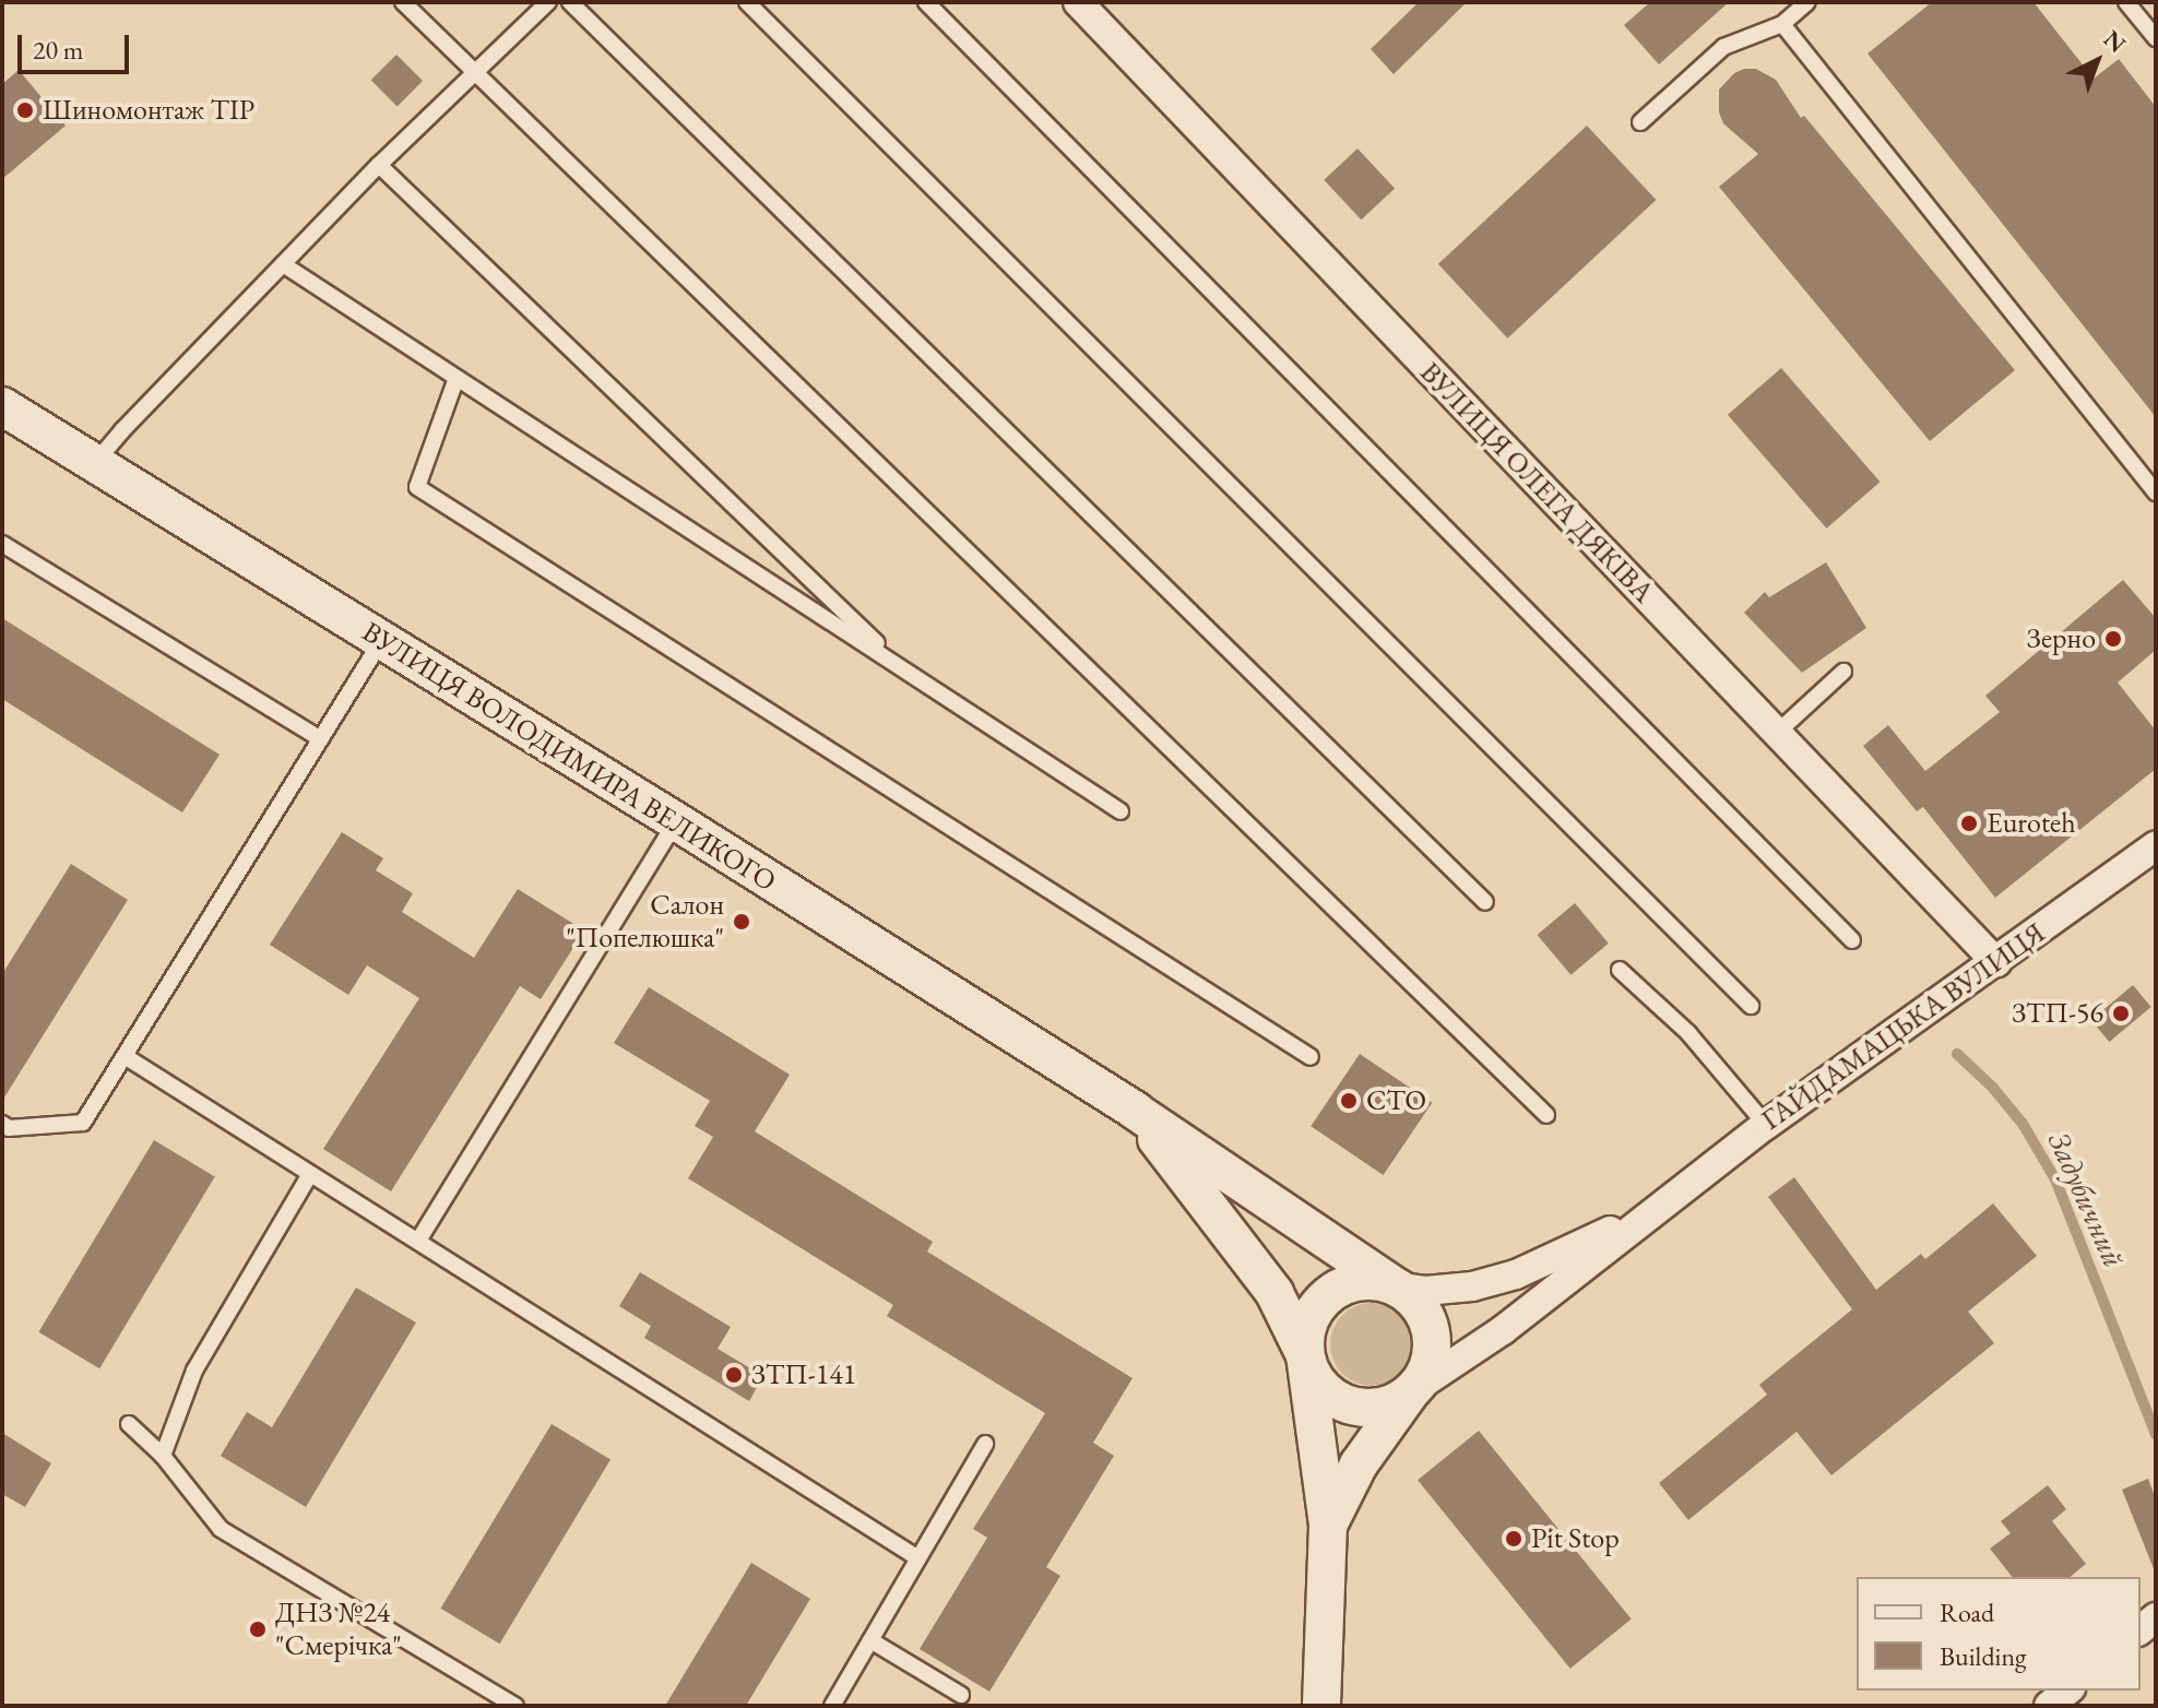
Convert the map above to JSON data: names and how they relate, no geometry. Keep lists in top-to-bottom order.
{
  "streets": {
    "street": ["ВУЛИЦЯ ОЛЕГА ДЯКІВА", "ВУЛИЦЯ ВОЛОДИМИРА ВЕЛИКОГО", "ГАЙДАМАЦЬКА ВУЛИЦЯ"]
  },
  "crossings": [
    ["ВУЛИЦЯ ОЛЕГА ДЯКІВА", "ГАЙДАМАЦЬКА ВУЛИЦЯ"],
    ["ВУЛИЦЯ ВОЛОДИМИРА ВЕЛИКОГО", "ГАЙДАМАЦЬКА ВУЛИЦЯ"]
  ],
  "water": ["Задубичний"],
  "places": [
    "Шиномонтаж ТІР",
    "Зерно",
    "Euroteh",
    "Салон \"Попелюшка\"",
    "ЗТП-56",
    "СТО",
    "ЗТП-141",
    "Pit Stop",
    "ДНЗ №24 \"Смерічка\""
  ],
  "legend": ["Road", "Building"],
  "scale_bar": "20 m",
  "north": "top right"
}
